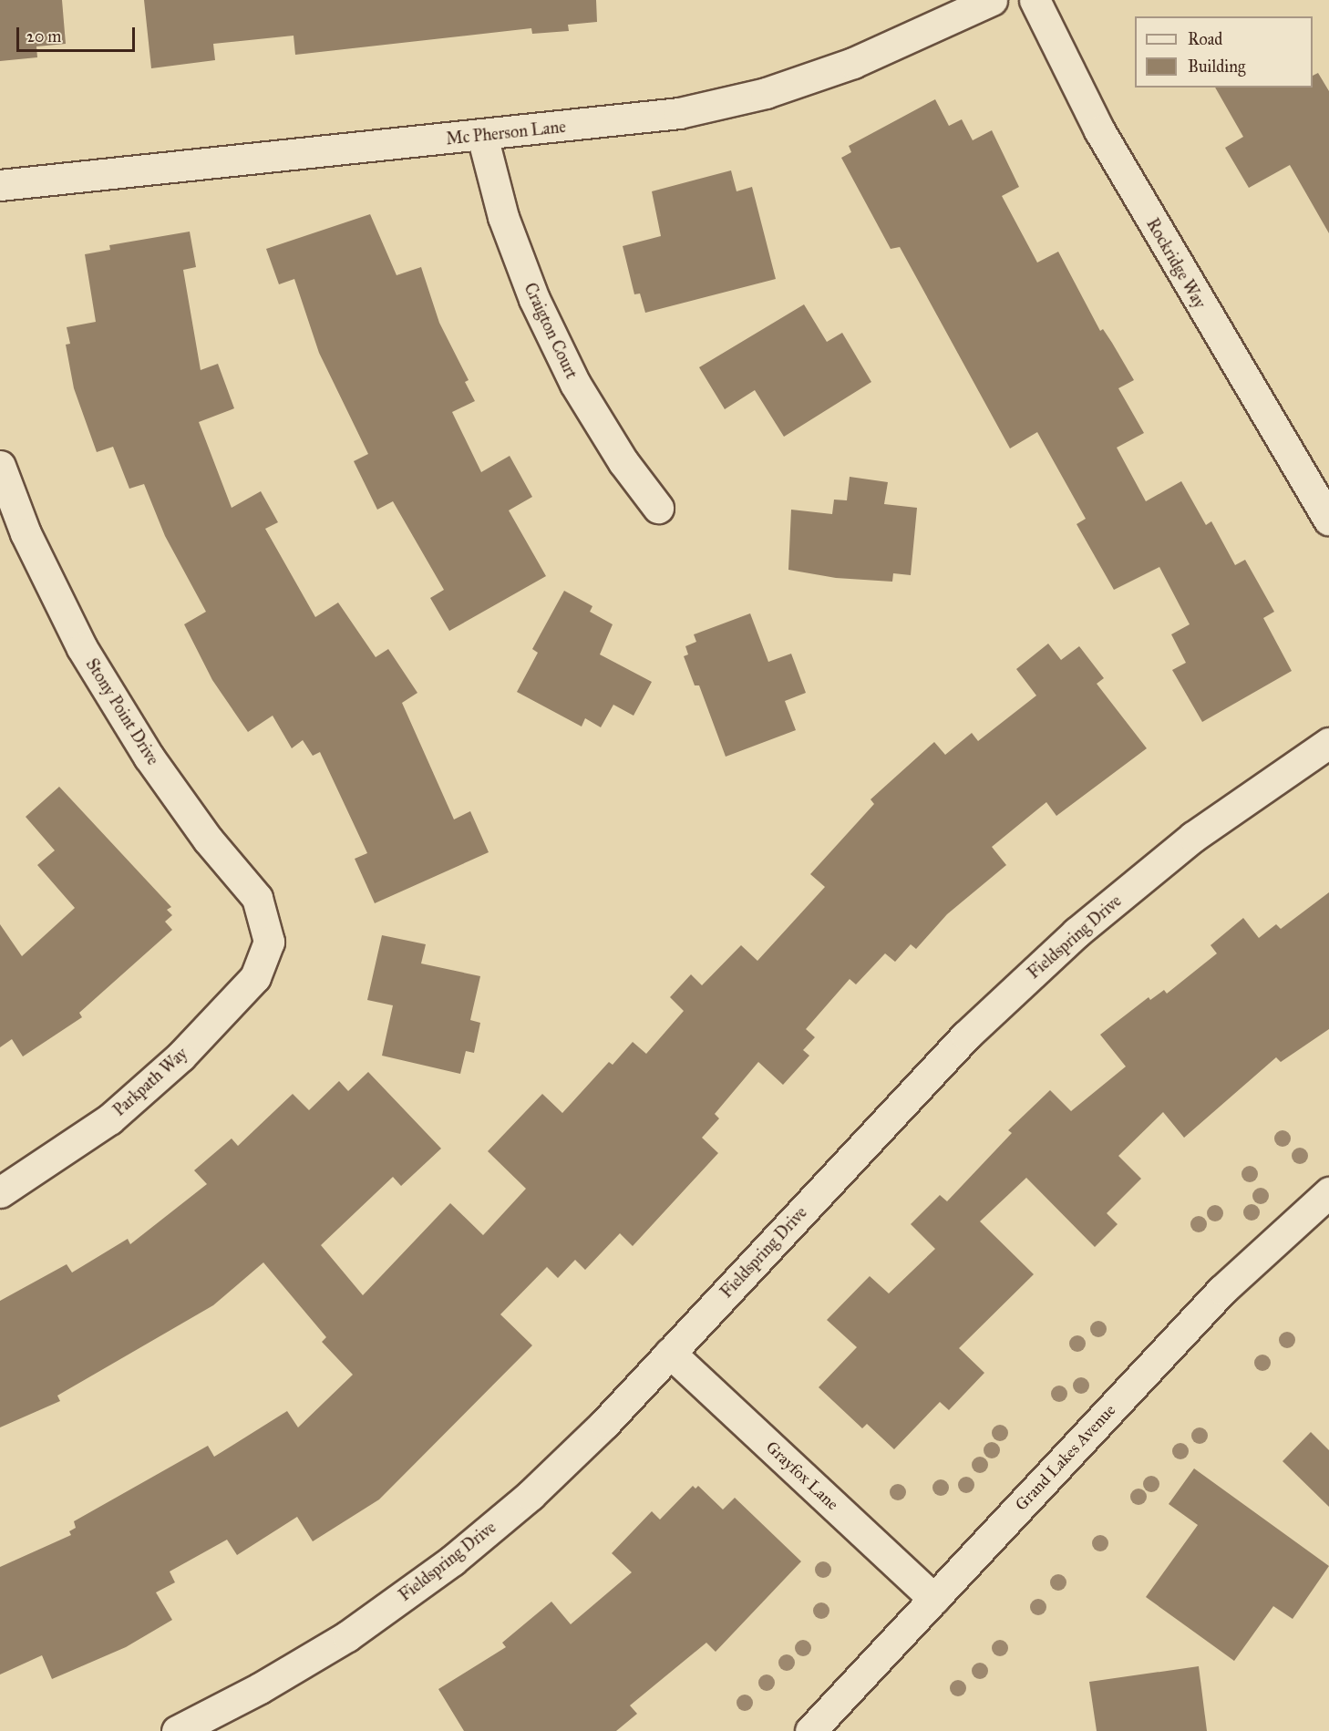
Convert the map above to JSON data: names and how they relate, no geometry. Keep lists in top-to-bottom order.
{
  "streets": {
    "street": [
      "Mc Pherson Lane",
      "Rockridge Way",
      "Craigton Court",
      "Stony Point Drive",
      "Fieldspring Drive",
      "Parkpath Way",
      "Grand Lakes Avenue",
      "Grayfox Lane"
    ]
  },
  "crossings": [
    ["Mc Pherson Lane", "Craigton Court"],
    ["Stony Point Drive", "Parkpath Way"],
    ["Fieldspring Drive", "Grayfox Lane"],
    ["Grand Lakes Avenue", "Grayfox Lane"]
  ],
  "legend": ["Road", "Building"],
  "scale_bar": "20 m"
}
